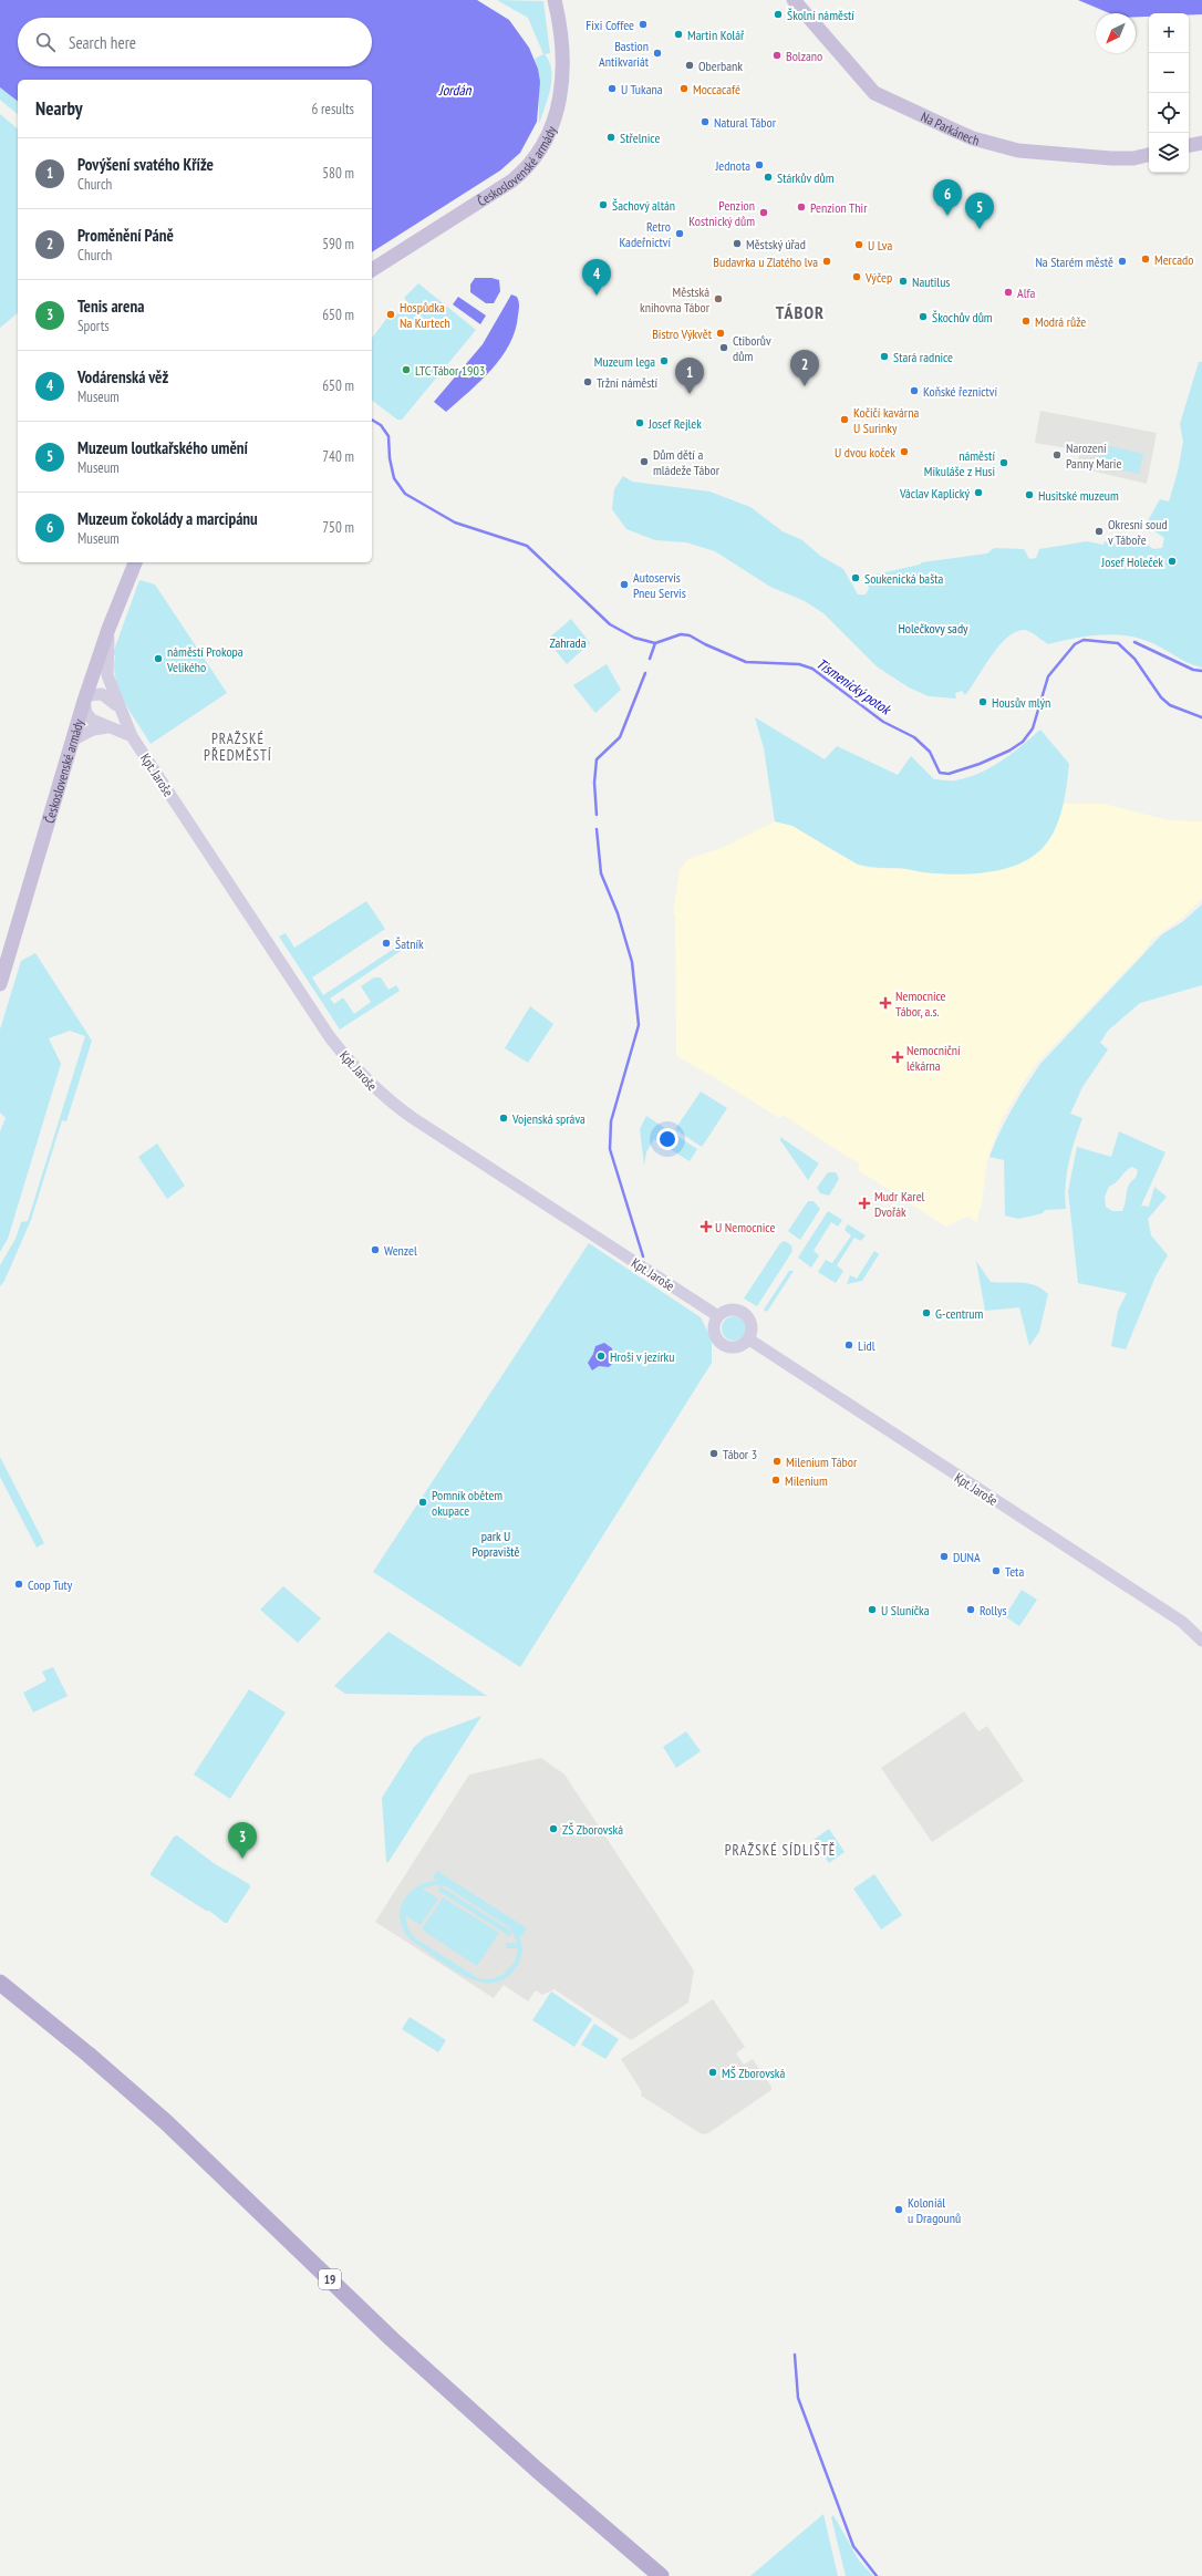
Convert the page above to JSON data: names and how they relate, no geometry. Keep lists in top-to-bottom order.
{
  "streets": {
    "main road": ["Na Parkánech", "Československé armády", "19"],
    "street": ["Kpt. Jaroše"]
  },
  "crossings": [
    ["Československé armády", "Kpt. Jaroše"]
  ],
  "districts": ["TÁBOR", "PRAŽSKÉ PŘEDMĚSTÍ", "PRAŽSKÉ SÍDLIŠTĚ"],
  "water": ["Jordán", "Tismenický potok"],
  "parks": ["Holečkovy sady", "Zahrada", "park U Popraviště"],
  "places": {
    "other": [
      "Školní náměstí",
      "Fixi Coffee",
      "Martin Kolář",
      "Bastion Antikvariát",
      "Bolzano",
      "Oberbank",
      "U Tukana",
      "Moccacafé",
      "Natural Tábor",
      "Střelnice",
      "Jednota",
      "Stárkův dům",
      "Šachový altán",
      "Penzion Thir",
      "Penzion Kostnický dům",
      "Retro Kadeřnictví",
      "Městský úřad",
      "U Lva",
      "Mercado",
      "Budavrka u Zlatého lva",
      "Na Starém městě",
      "Výčep",
      "Nautilus",
      "Alfa",
      "Městská knihovna Tábor",
      "Hospůdka Na Kurtech",
      "Škochův dům",
      "Modrá růže",
      "Bistro Výkvět",
      "Ctiborův dům",
      "Stará radnice",
      "Muzeum lega",
      "LTC Tábor 1903",
      "Tržní náměstí",
      "Koňské řeznictví",
      "Kočičí kavárna U Surinky",
      "Josef Rejlek",
      "U dvou koček",
      "Narození Panny Marie",
      "Dům dětí a mládeže Tábor",
      "náměstí Mikuláše z Husi",
      "Václav Kaplický",
      "Husitské muzeum",
      "Okresní soud v Táboře",
      "Josef Holeček",
      "Soukenická bašta",
      "Autoservis Pneu Servis",
      "náměstí Prokopa Velikého",
      "Housův mlýn",
      "Šatník",
      "Vojenská správa",
      "Wenzel",
      "G-centrum",
      "Lidl",
      "Hroši v jezírku",
      "Tábor 3",
      "Milenium Tábor",
      "Milenium",
      "Pomník obětem okupace",
      "DUNA",
      "Teta",
      "Coop Tuty",
      "U Sluníčka",
      "Rollys",
      "ZŠ Zborovská",
      "MŠ Zborovská",
      "Koloniál u Dragounů"
    ],
    "health": [
      "Nemocnice Tábor, a.s.",
      "Nemocniční lékárna",
      "Mudr Karel Dvořák",
      "U Nemocnice"
    ]
  },
  "north": "bottom left",
  "page": {
    "map_buttons": ["+", "−"],
    "search": "Search here",
    "heading": ["Nearby", "6 results"],
    "list": [
      {
        "mark": "1",
        "name": "Povýšení svatého Kříže",
        "note": "Church",
        "value": "580 m"
      },
      {
        "mark": "2",
        "name": "Proměnění Páně",
        "note": "Church",
        "value": "590 m"
      },
      {
        "mark": "3",
        "name": "Tenis arena",
        "note": "Sports",
        "value": "650 m"
      },
      {
        "mark": "4",
        "name": "Vodárenská věž",
        "note": "Museum",
        "value": "650 m"
      },
      {
        "mark": "5",
        "name": "Muzeum loutkařského umění",
        "note": "Museum",
        "value": "740 m"
      },
      {
        "mark": "6",
        "name": "Muzeum čokolády a marcipánu",
        "note": "Museum",
        "value": "750 m"
      }
    ],
    "pins": [
      "6",
      "5",
      "4",
      "2",
      "1",
      "3"
    ]
  }
}
